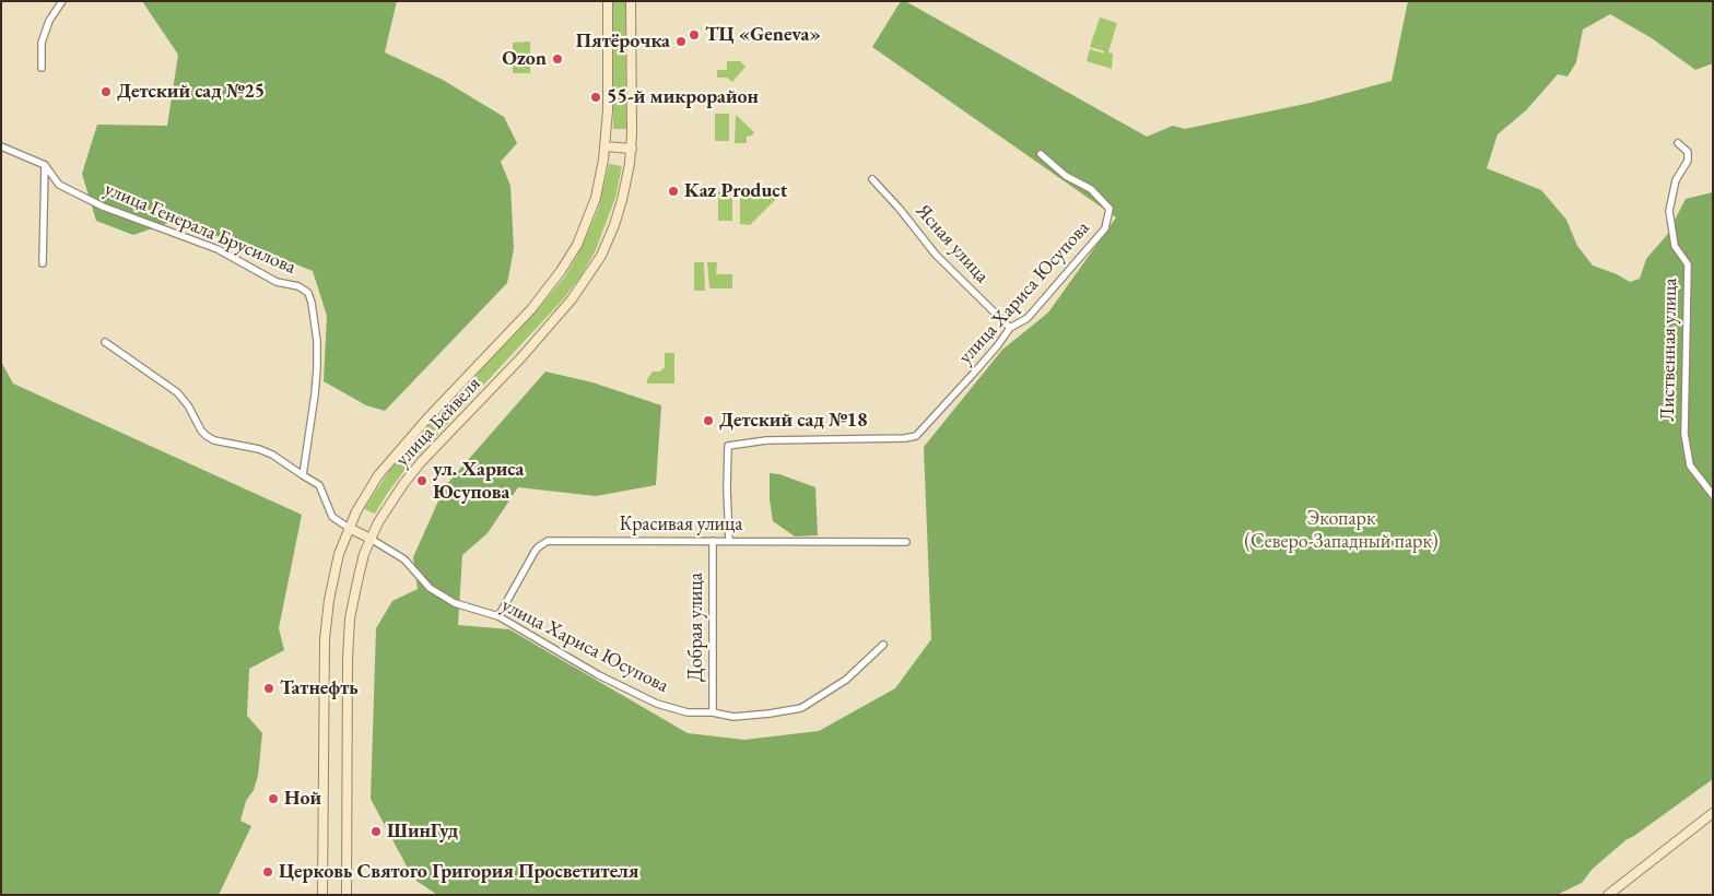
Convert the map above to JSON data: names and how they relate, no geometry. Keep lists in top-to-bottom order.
{
  "streets": {
    "main road": ["улица Бейвеля"],
    "street": [
      "улица Генерала Брусилова",
      "Ясная улица",
      "улица Хариса Юсупова",
      "Лиственная улица",
      "Красивая улица",
      "Добрая улица"
    ]
  },
  "crossings": [
    ["Ясная улица", "улица Хариса Юсупова"],
    ["улица Хариса Юсупова", "улица Бейвеля"],
    ["улица Хариса Юсупова", "Красивая улица"],
    ["улица Хариса Юсупова", "Добрая улица"],
    ["Красивая улица", "Добрая улица"]
  ],
  "parks": ["Экопарк (Северо-Западный парк)"],
  "places": [
    "ТЦ «Geneva»",
    "Пятёрочка",
    "Ozon",
    "Детский сад №25",
    "55-й микрорайон",
    "Kaz Product",
    "Детский сaд №18",
    "ул. Хариса Юсупова",
    "Татнефть",
    "Ной",
    "ШинГуд",
    "Церковь Святого Григория Просветителя"
  ]
}
